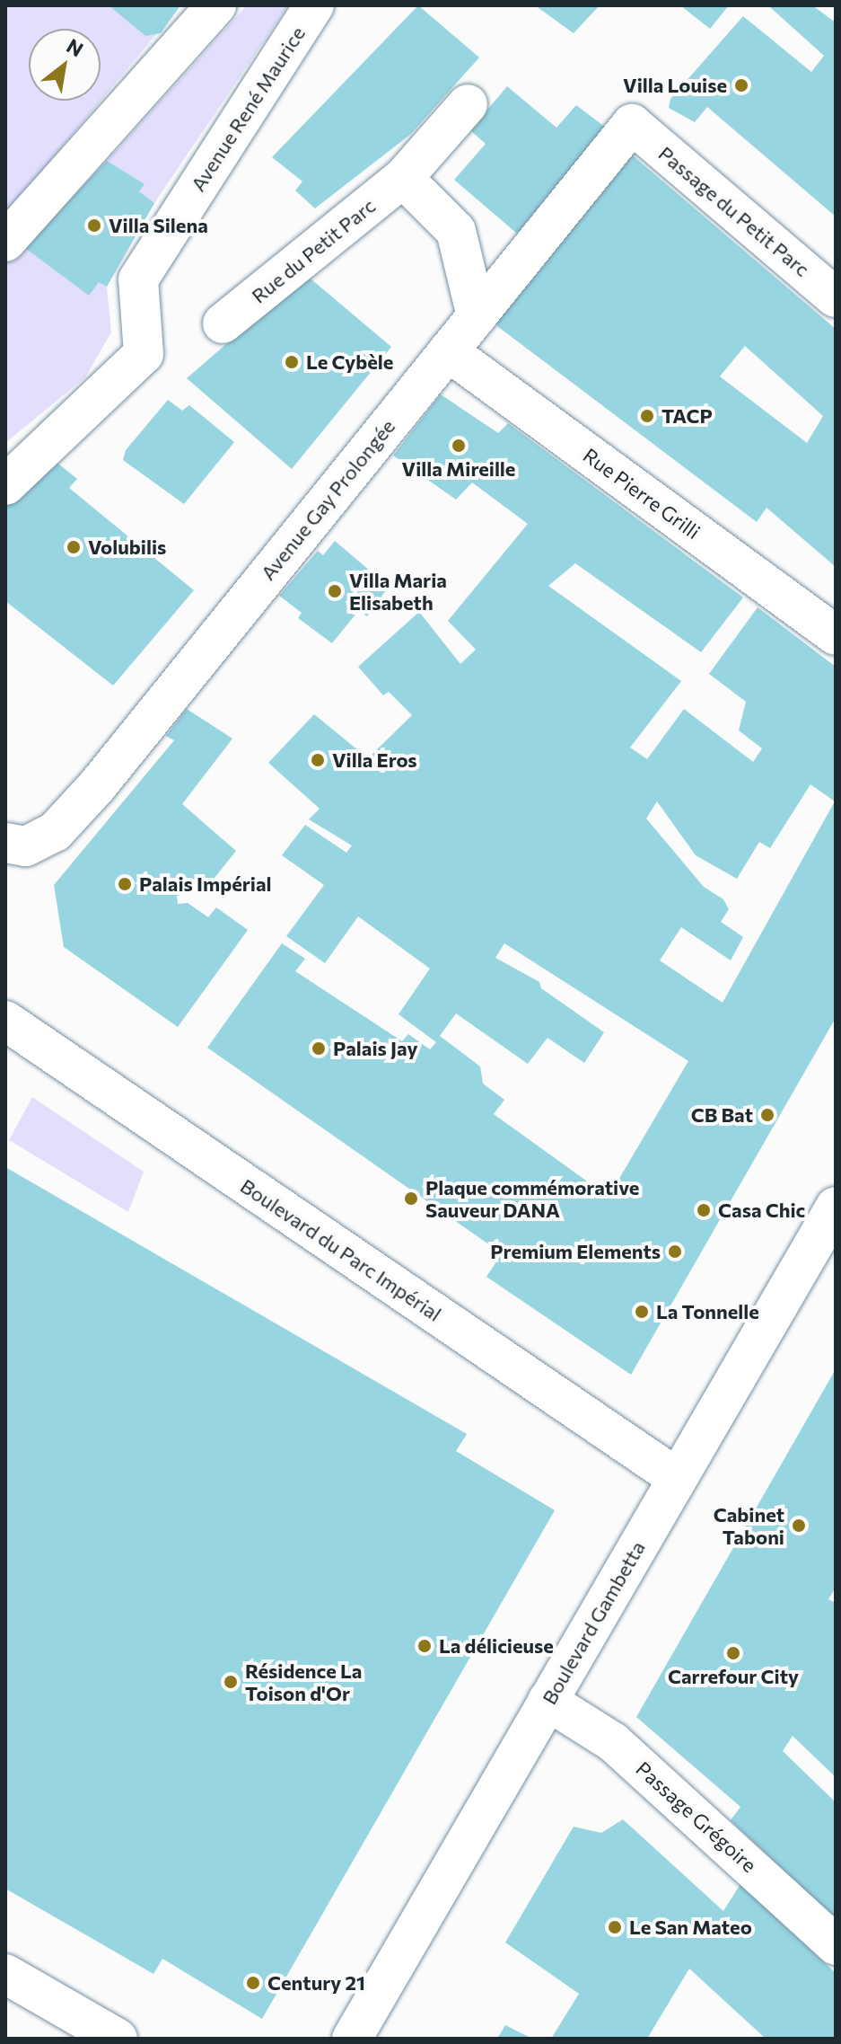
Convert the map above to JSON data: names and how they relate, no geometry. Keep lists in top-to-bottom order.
{
  "streets": {
    "street": [
      "Avenue René Maurice",
      "Passage du Petit Parc",
      "Rue du Petit Parc",
      "Rue Pierre Grilli",
      "Avenue Gay Prolongée",
      "Boulevard du Parc Impérial",
      "Boulevard Gambetta",
      "Passage Grégoire"
    ]
  },
  "crossings": [
    ["Passage du Petit Parc", "Avenue Gay Prolongée"],
    ["Rue Pierre Grilli", "Avenue Gay Prolongée"],
    ["Boulevard du Parc Impérial", "Boulevard Gambetta"],
    ["Boulevard Gambetta", "Passage Grégoire"]
  ],
  "places": [
    "Villa Louise",
    "Villa Silena",
    "Le Cybèle",
    "TACP",
    "Villa Mireille",
    "Volubilis",
    "Villa Maria Elisabeth",
    "Villa Eros",
    "Palais Impérial",
    "Palais Jay",
    "CB Bat",
    "Plaque commémorative Sauveur DANA",
    "Casa Chic",
    "Premium Elements",
    "La Tonnelle",
    "Cabinet Taboni",
    "La délicieuse",
    "Carrefour City",
    "Résidence La Toison d'Or",
    "Le San Mateo",
    "Century 21"
  ],
  "north": "top right"
}
